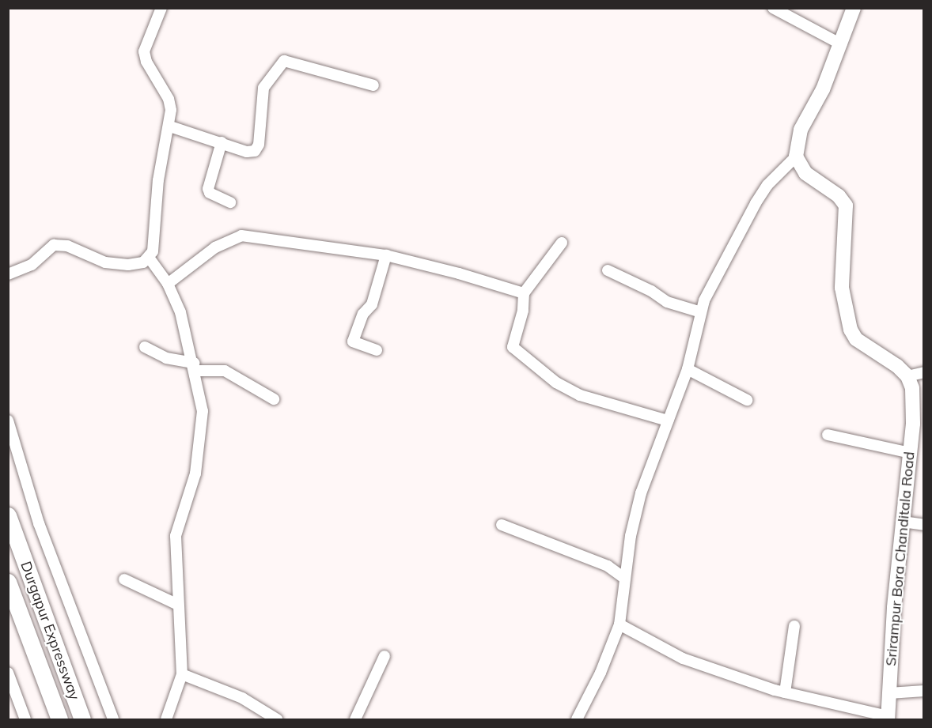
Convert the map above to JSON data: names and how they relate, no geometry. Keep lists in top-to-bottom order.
{
  "streets": {
    "highway": ["Durgapur Expressway"],
    "main road": ["Srirampur Bora Chanditala Road"]
  }
}
